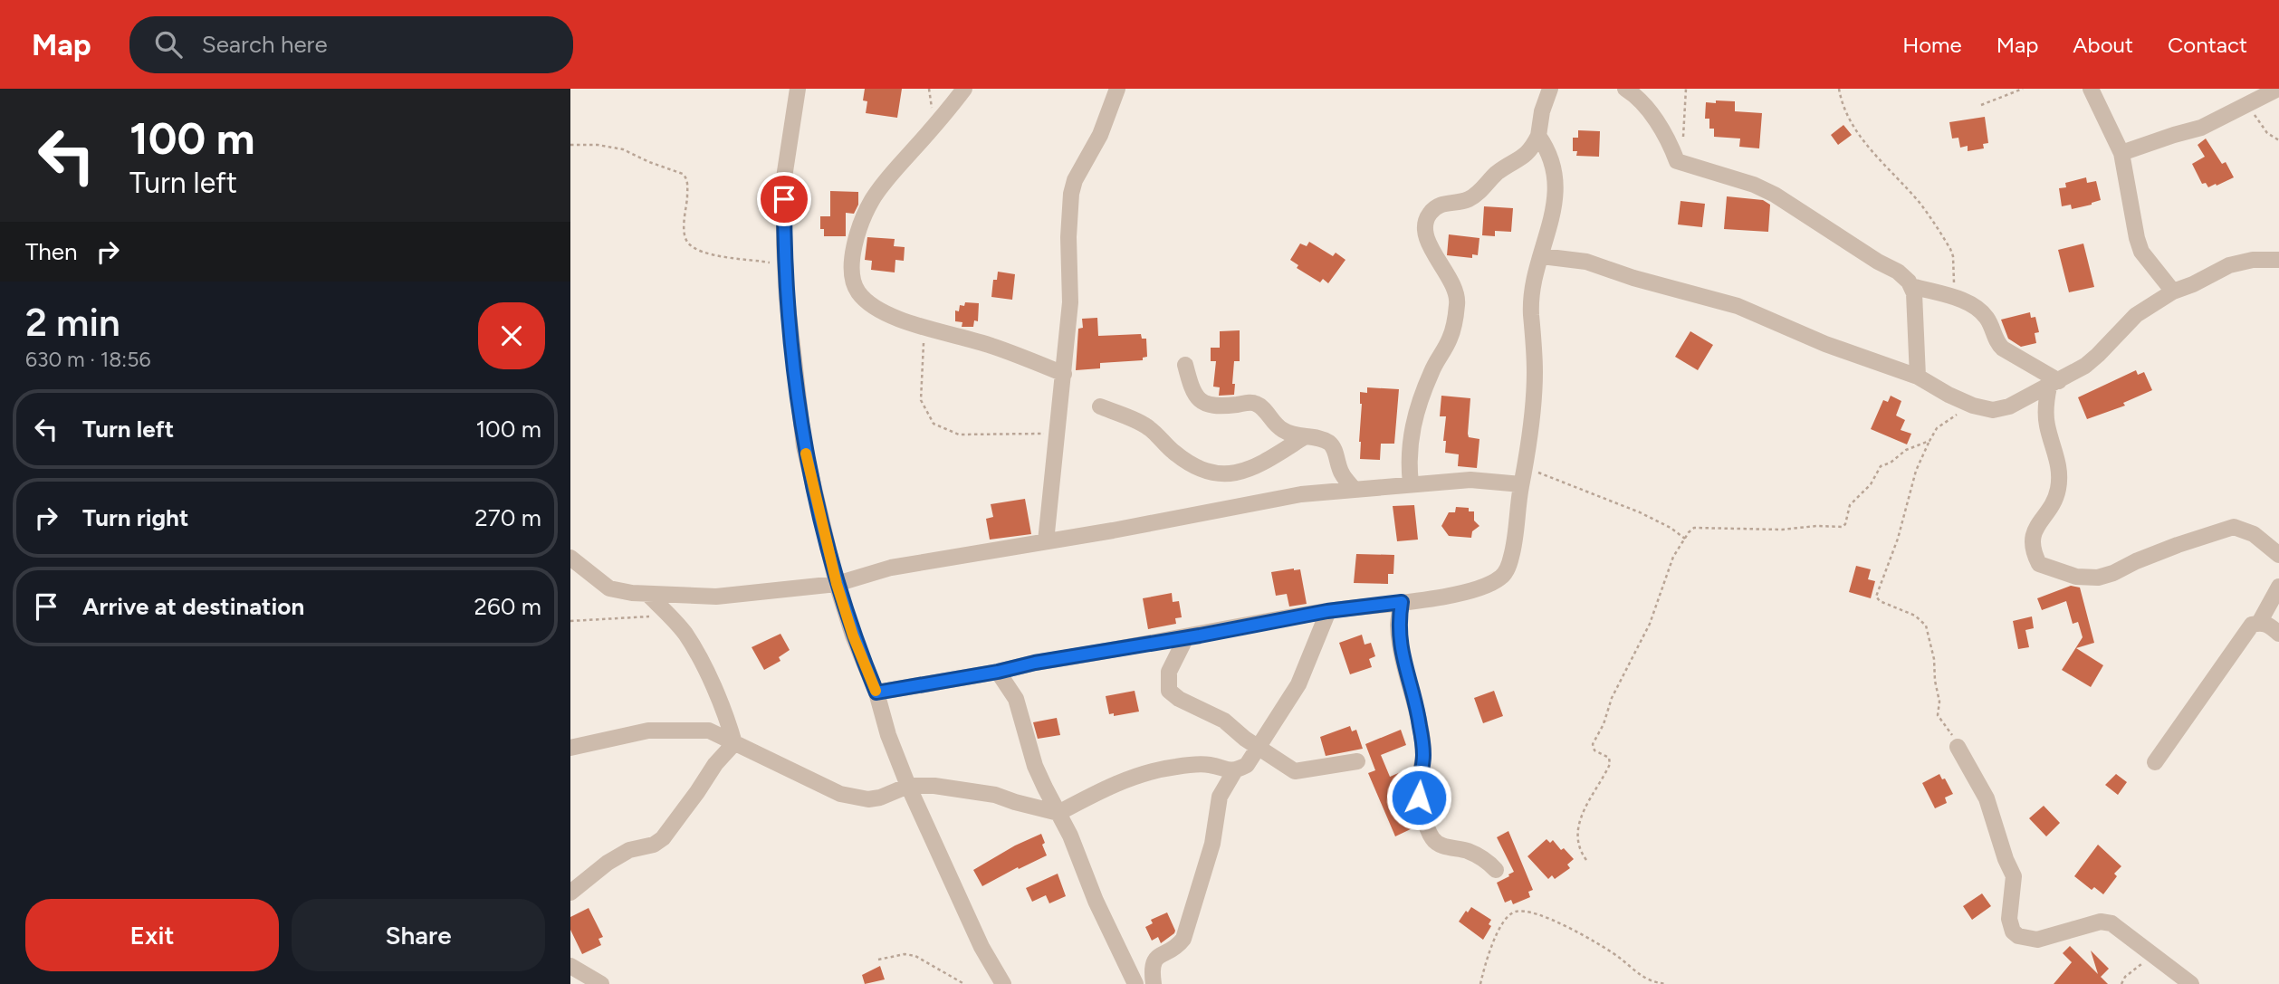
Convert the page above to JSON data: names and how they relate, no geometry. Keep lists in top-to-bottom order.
{
  "page": {
    "header": "Map",
    "search": "Search here",
    "nav": [
      "Home",
      "Map",
      "About",
      "Contact"
    ],
    "turn": ["100 m", "Turn left"],
    "then": "Then",
    "heading": ["2 min", "630 m · 18:56"],
    "list": [
      {
        "name": "Turn left",
        "value": "100 m"
      },
      {
        "name": "Turn right",
        "value": "270 m"
      },
      {
        "name": "Arrive at destination",
        "value": "260 m"
      }
    ],
    "buttons": ["Exit", "Share"]
  }
}
